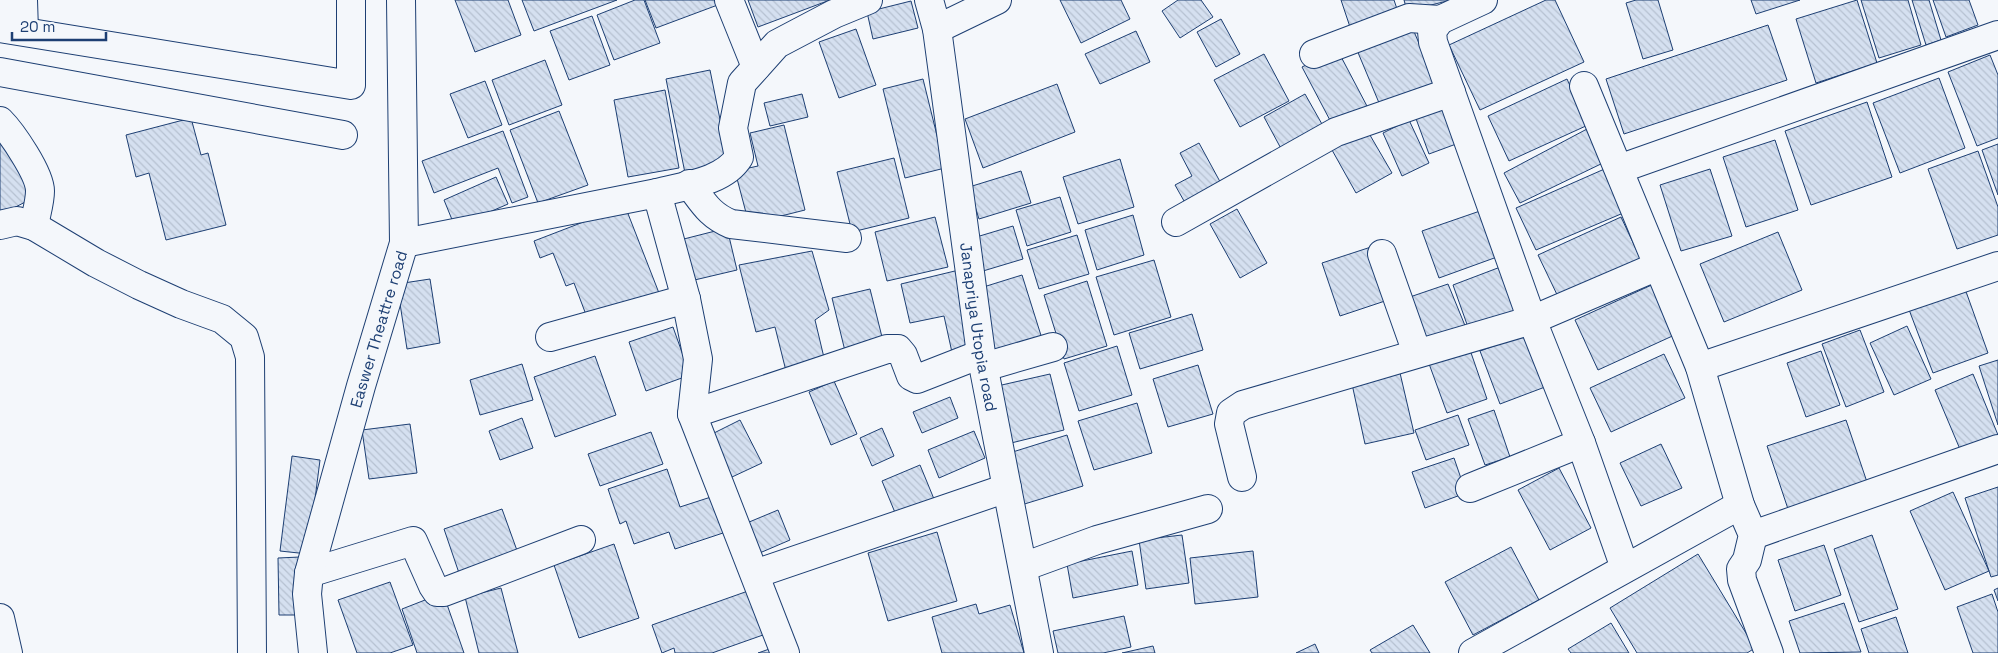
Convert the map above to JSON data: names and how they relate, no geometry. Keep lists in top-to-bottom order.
{
  "streets": {
    "street": ["Janapriya Utopia road", "Easwer Theattre road"]
  },
  "scale_bar": "20 m"
}
